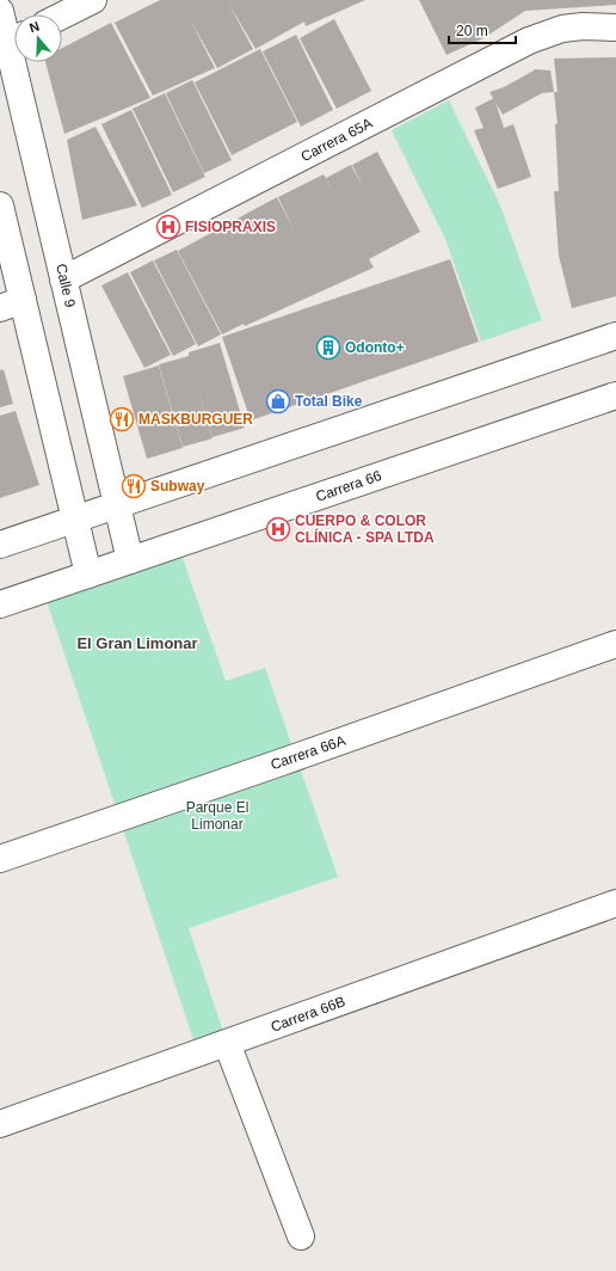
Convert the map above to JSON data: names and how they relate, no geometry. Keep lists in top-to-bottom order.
{
  "streets": {
    "main road": [
      "Carrera 65A",
      "Calle 9",
      "Carrera 66",
      "Carrera 66A",
      "Carrera 66B"
    ]
  },
  "crossings": [
    ["Carrera 65A", "Calle 9"],
    ["Calle 9", "Carrera 66"]
  ],
  "districts": ["El Gran Limonar"],
  "parks": ["Parque El Limonar"],
  "places": {
    "hospital": ["FISIOPRAXIS", "CUERPO & COLOR CLÍNICA - SPA LTDA"],
    "building": ["Odonto+"],
    "shop": ["Total Bike"],
    "restaurant": ["MASKBURGUER", "Subway"]
  },
  "scale_bar": "20 m",
  "north": "top"
}
